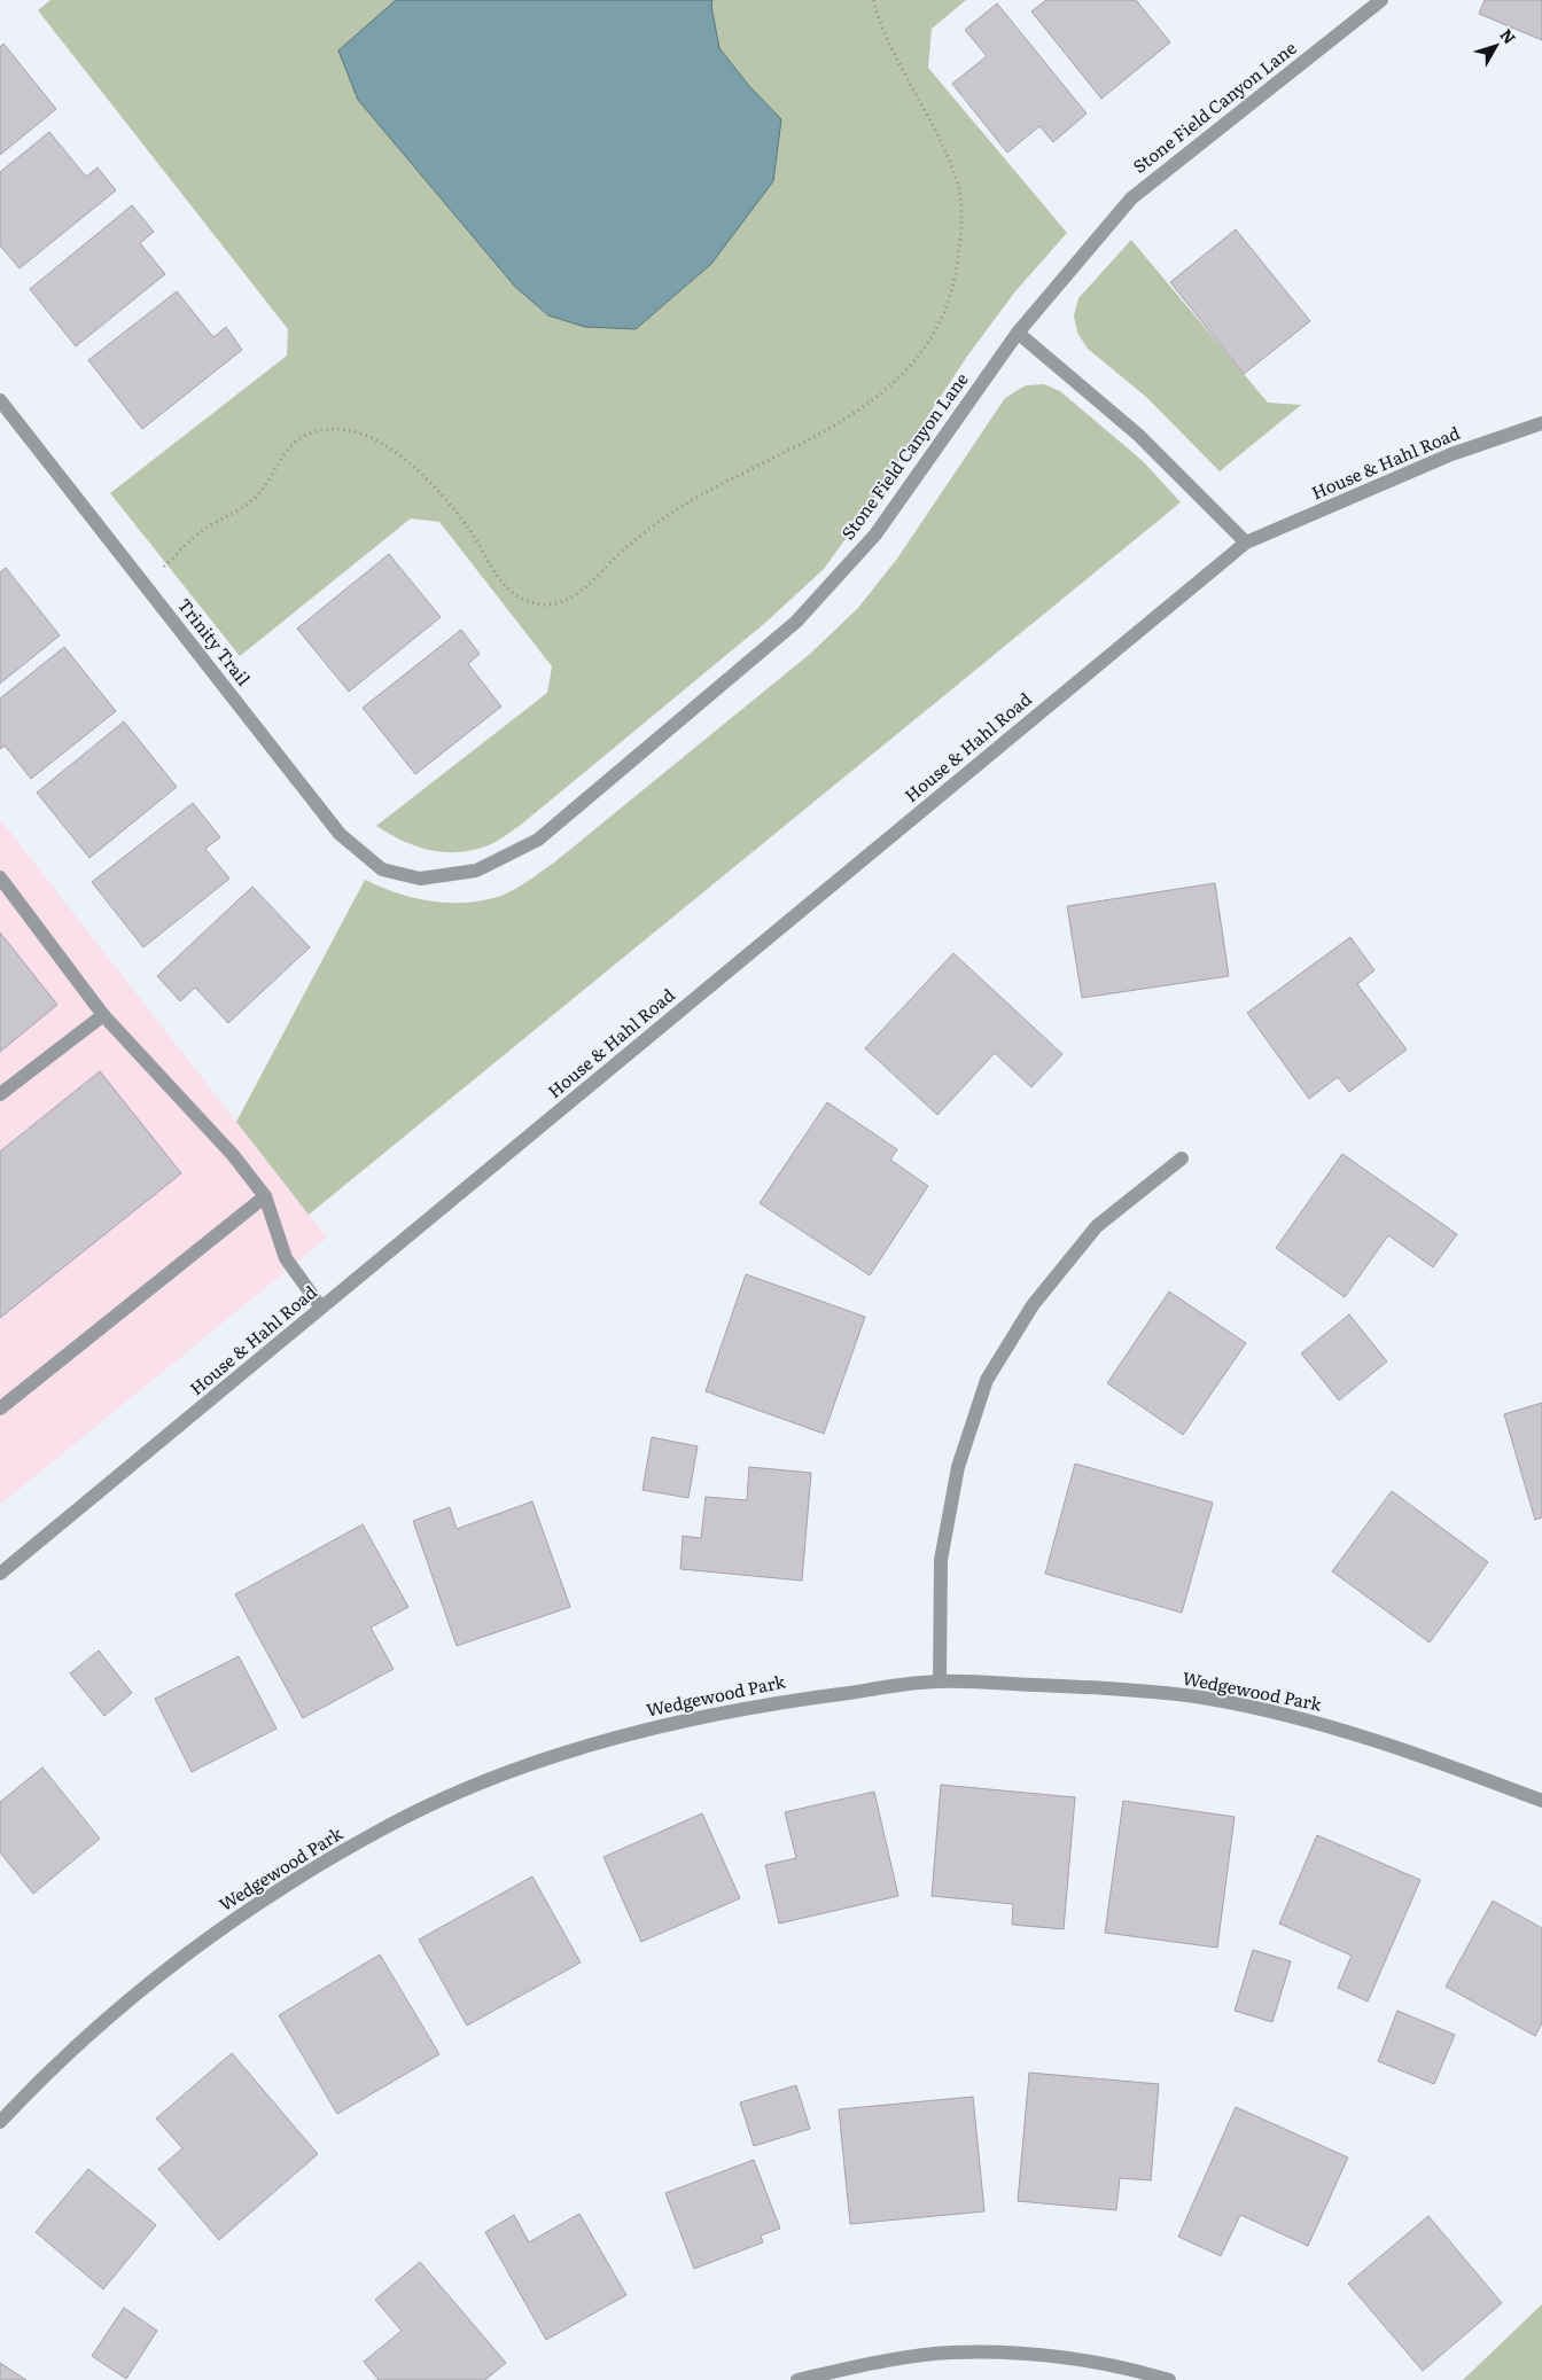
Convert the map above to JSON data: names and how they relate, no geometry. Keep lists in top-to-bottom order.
{
  "streets": {
    "street": [
      "Stone Field Canyon Lane",
      "House & Hahl Road",
      "Trinity Trail",
      "Wedgewood Park"
    ]
  },
  "crossings": [
    ["Stone Field Canyon Lane", "Trinity Trail"]
  ],
  "north": "top right"
}
